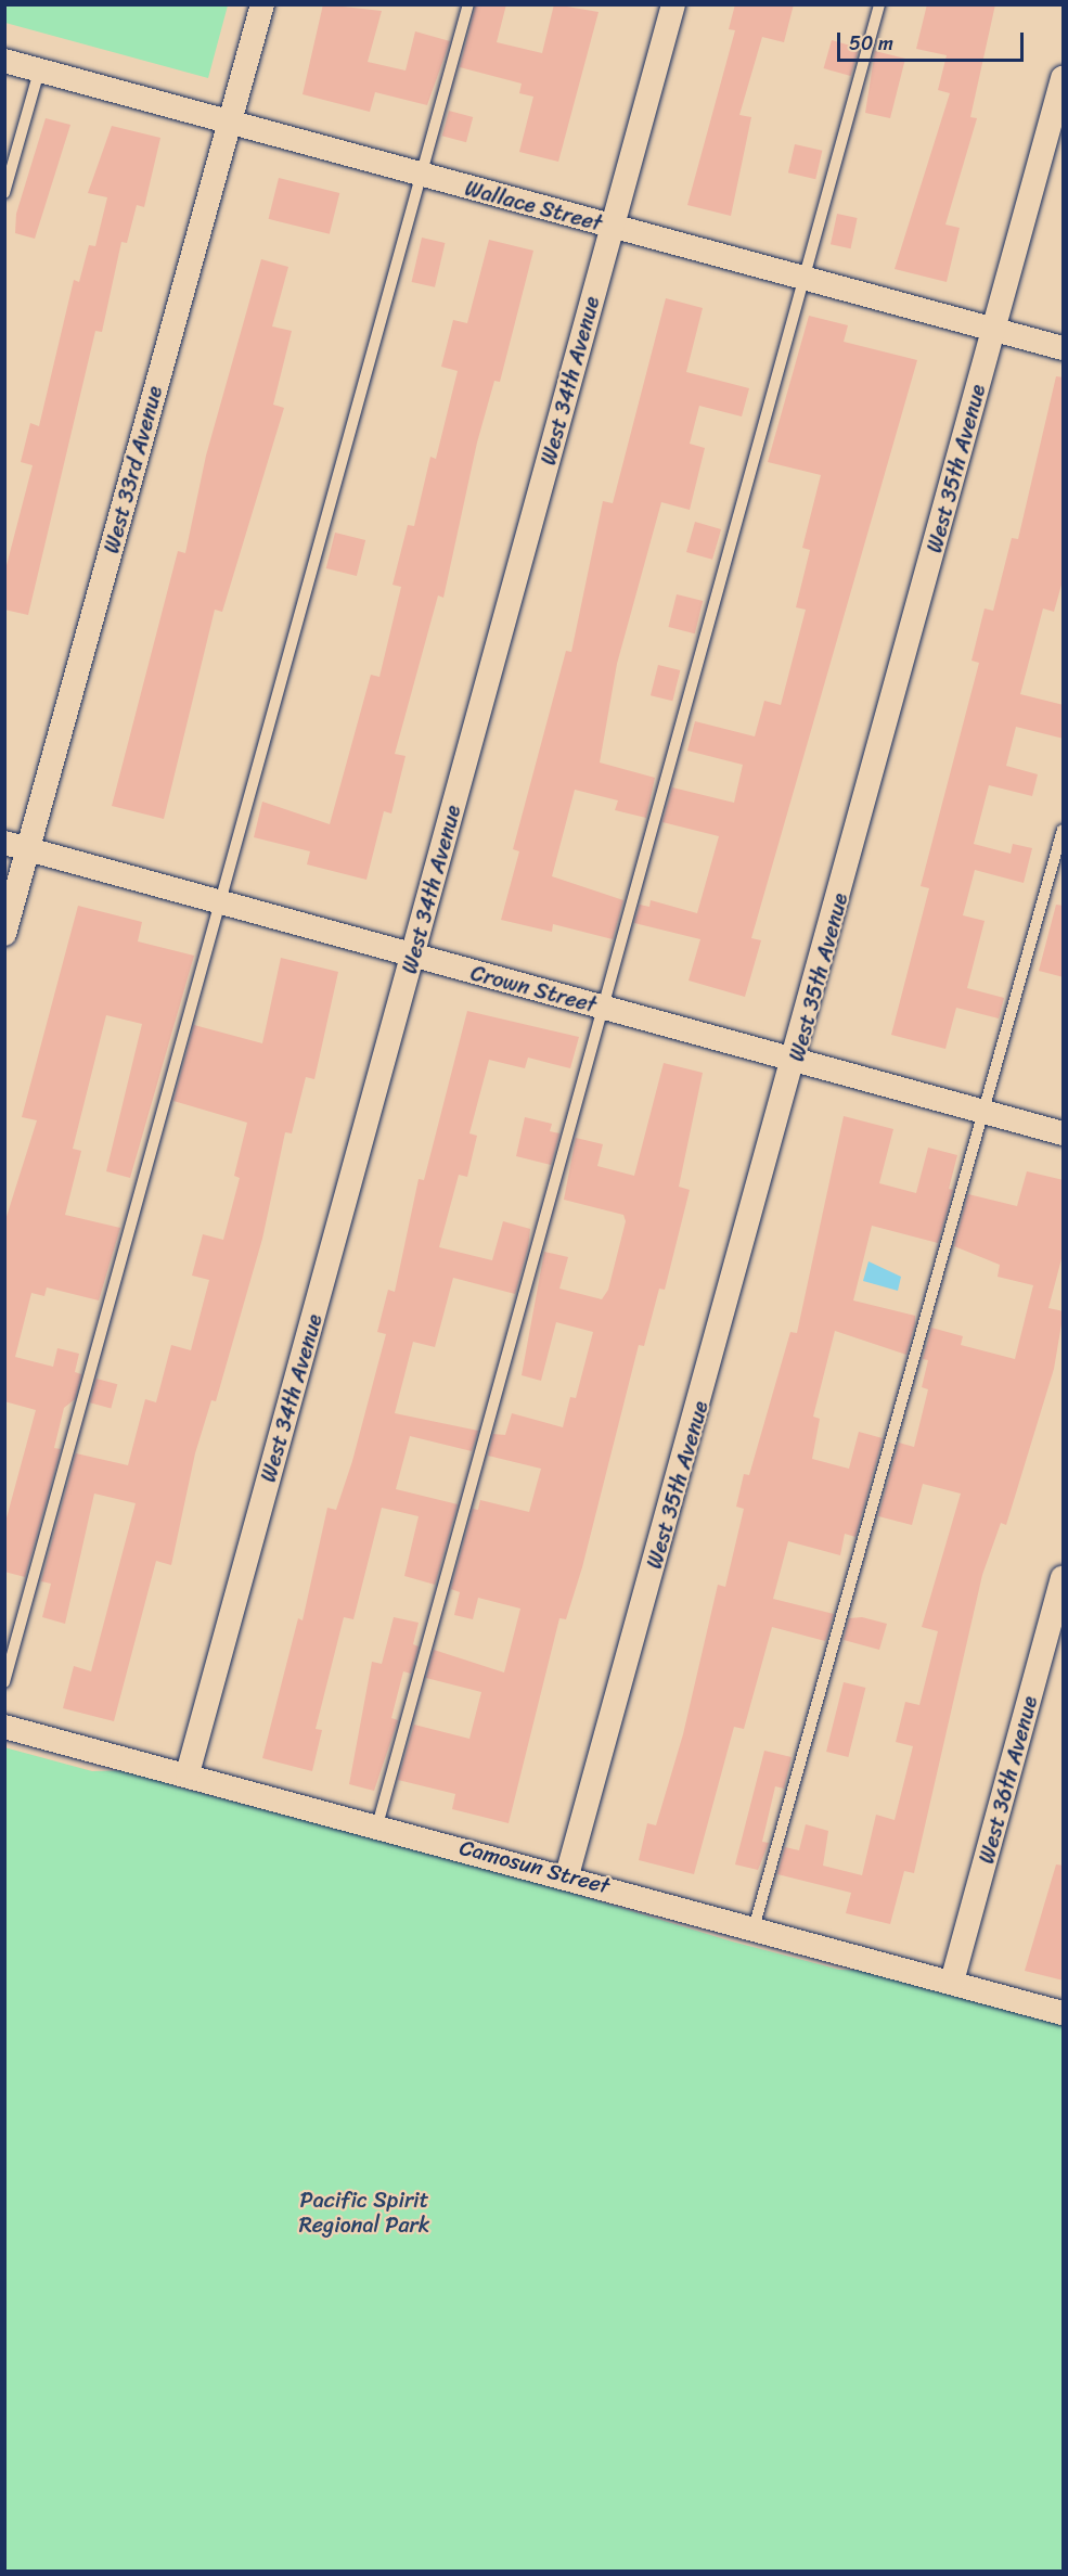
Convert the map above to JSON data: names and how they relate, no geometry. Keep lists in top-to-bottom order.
{
  "streets": {
    "street": [
      "Wallace Street",
      "West 34th Avenue",
      "West 35th Avenue",
      "West 33rd Avenue",
      "Crown Street",
      "West 36th Avenue",
      "Camosun Street"
    ]
  },
  "crossings": [
    ["Wallace Street", "West 34th Avenue"],
    ["Wallace Street", "West 35th Avenue"],
    ["Wallace Street", "West 33rd Avenue"],
    ["West 34th Avenue", "Crown Street"],
    ["West 34th Avenue", "Camosun Street"],
    ["West 35th Avenue", "Crown Street"],
    ["West 35th Avenue", "Camosun Street"],
    ["West 33rd Avenue", "Crown Street"],
    ["West 36th Avenue", "Camosun Street"]
  ],
  "parks": ["Pacific Spirit Regional Park"],
  "scale_bar": "50 m"
}
